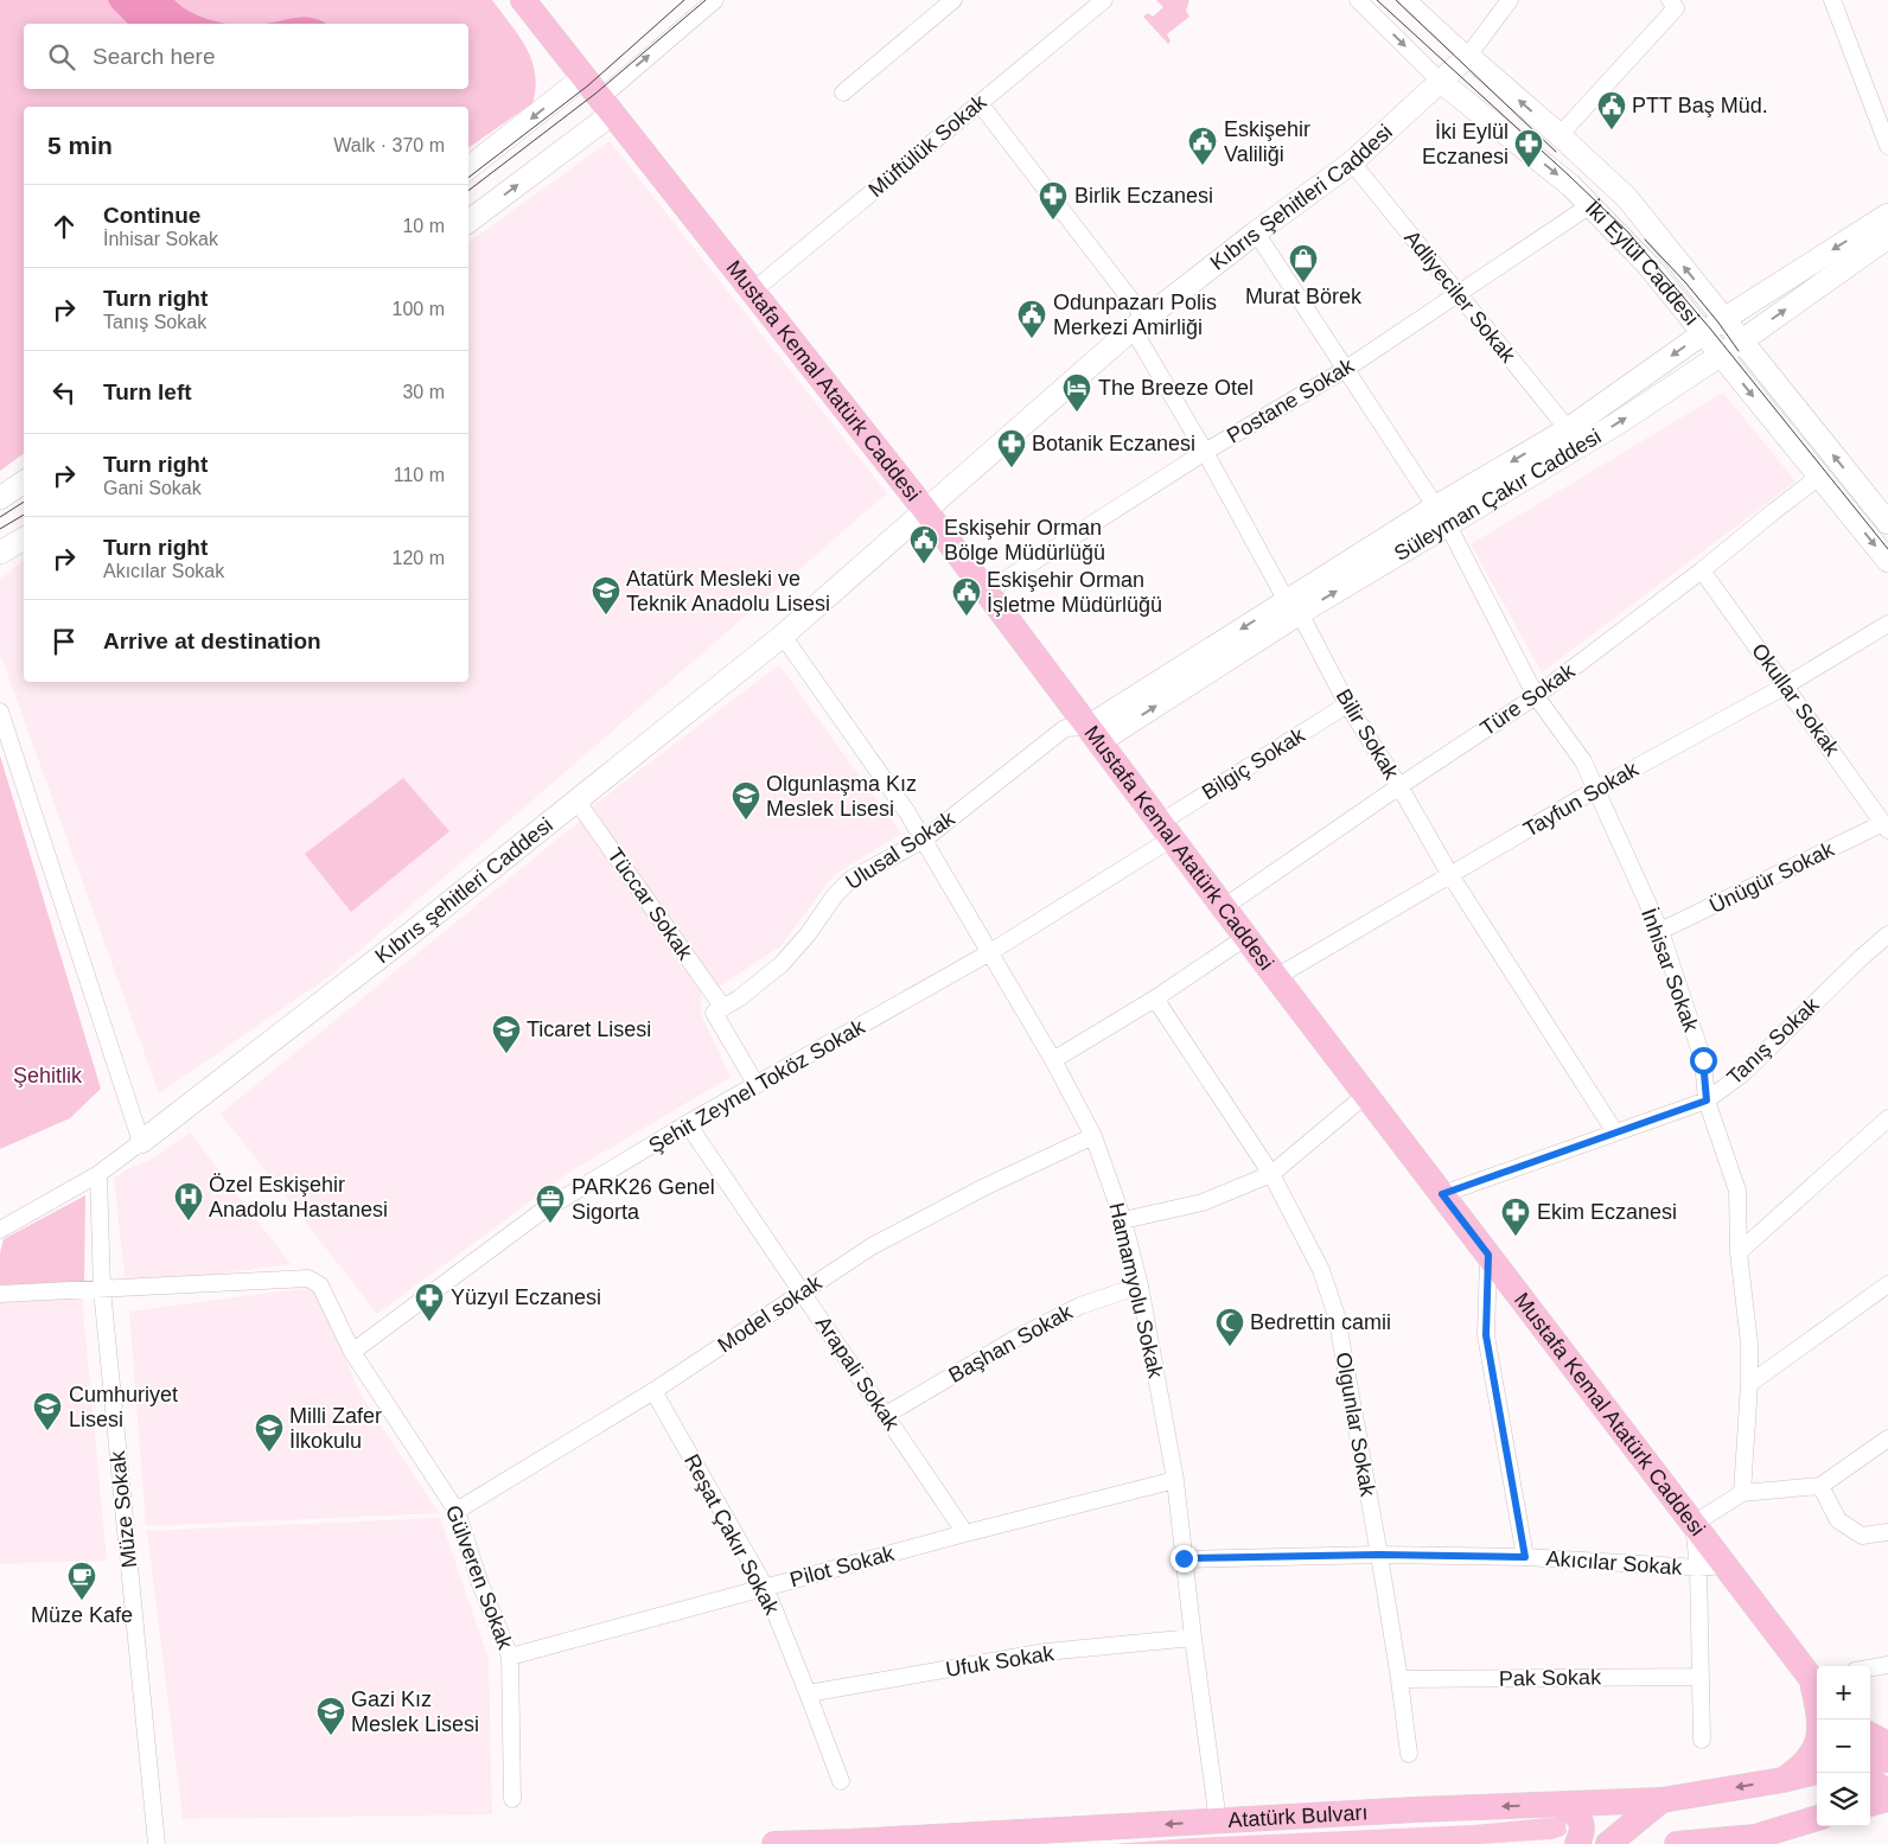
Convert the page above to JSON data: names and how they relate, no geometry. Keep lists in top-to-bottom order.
{
  "streets": {
    "main road": [
      "Kıbrıs Şehitleri Caddesi",
      "İki Eylül Caddesi",
      "Mustafa Kemal Atatürk Caddesi",
      "Süleyman Çakır Caddesi",
      "Kıbrıs şehitleri Caddesi",
      "Atatürk Bulvarı"
    ],
    "street": [
      "Müftülük Sokak",
      "Adliyeciler Sokak",
      "Postane Sokak",
      "Türe Sokak",
      "Okullar Sokak",
      "Bilir Sokak",
      "Bilgiç Sokak",
      "Tayfun Sokak",
      "Ulusal Sokak",
      "Ünügür Sokak",
      "Tüccar Sokak",
      "İnhisar Sokak",
      "Tanış Sokak",
      "Şehit Zeynel Toköz Sokak",
      "Hamamyolu Sokak",
      "Model sokak",
      "Başhan Sokak",
      "Arapali Sokak",
      "Olgunlar Sokak",
      "Müze Sokak",
      "Reşat Çakır Sokak",
      "Akıcılar Sokak",
      "Pilot Sokak",
      "Gülveren Sokak",
      "Ufuk Sokak",
      "Pak Sokak"
    ]
  },
  "crossings": [
    ["Müftülük Sokak", "Mustafa Kemal Atatürk Caddesi"],
    ["Müftülük Sokak", "Bilir Sokak"],
    ["Kıbrıs Şehitleri Caddesi", "İki Eylül Caddesi"],
    ["Kıbrıs Şehitleri Caddesi", "Adliyeciler Sokak"],
    ["Kıbrıs Şehitleri Caddesi", "Mustafa Kemal Atatürk Caddesi"],
    ["Kıbrıs Şehitleri Caddesi", "Bilir Sokak"],
    ["Kıbrıs Şehitleri Caddesi", "Kıbrıs şehitleri Caddesi"],
    ["Kıbrıs Şehitleri Caddesi", "İnhisar Sokak"],
    ["Kıbrıs Şehitleri Caddesi", "Hamamyolu Sokak"],
    ["İki Eylül Caddesi", "Postane Sokak"],
    ["İki Eylül Caddesi", "Süleyman Çakır Caddesi"],
    ["İki Eylül Caddesi", "Türe Sokak"],
    ["Adliyeciler Sokak", "Postane Sokak"],
    ["Adliyeciler Sokak", "Süleyman Çakır Caddesi"],
    ["Mustafa Kemal Atatürk Caddesi", "Postane Sokak"],
    ["Mustafa Kemal Atatürk Caddesi", "Süleyman Çakır Caddesi"],
    ["Mustafa Kemal Atatürk Caddesi", "Türe Sokak"],
    ["Mustafa Kemal Atatürk Caddesi", "Bilgiç Sokak"],
    ["Mustafa Kemal Atatürk Caddesi", "Tayfun Sokak"],
    ["Mustafa Kemal Atatürk Caddesi", "Ulusal Sokak"],
    ["Mustafa Kemal Atatürk Caddesi", "Tanış Sokak"],
    ["Mustafa Kemal Atatürk Caddesi", "Şehit Zeynel Toköz Sokak"],
    ["Mustafa Kemal Atatürk Caddesi", "Akıcılar Sokak"],
    ["Postane Sokak", "Bilir Sokak"],
    ["Postane Sokak", "İnhisar Sokak"],
    ["Süleyman Çakır Caddesi", "Bilir Sokak"],
    ["Süleyman Çakır Caddesi", "Ulusal Sokak"],
    ["Süleyman Çakır Caddesi", "İnhisar Sokak"],
    ["Türe Sokak", "Okullar Sokak"],
    ["Türe Sokak", "Bilir Sokak"],
    ["Türe Sokak", "İnhisar Sokak"],
    ["Okullar Sokak", "Tayfun Sokak"],
    ["Okullar Sokak", "Ünügür Sokak"],
    ["Bilir Sokak", "Bilgiç Sokak"],
    ["Bilir Sokak", "Tayfun Sokak"],
    ["Bilir Sokak", "Tanış Sokak"],
    ["Bilgiç Sokak", "Şehit Zeynel Toköz Sokak"],
    ["Tayfun Sokak", "İnhisar Sokak"],
    ["Ulusal Sokak", "Tüccar Sokak"],
    ["Ulusal Sokak", "Hamamyolu Sokak"],
    ["Ünügür Sokak", "İnhisar Sokak"],
    ["Kıbrıs şehitleri Caddesi", "Tüccar Sokak"],
    ["Kıbrıs şehitleri Caddesi", "Hamamyolu Sokak"],
    ["İnhisar Sokak", "Tanış Sokak"],
    ["Şehit Zeynel Toköz Sokak", "Hamamyolu Sokak"],
    ["Şehit Zeynel Toköz Sokak", "Arapali Sokak"],
    ["Şehit Zeynel Toköz Sokak", "Gülveren Sokak"],
    ["Hamamyolu Sokak", "Model sokak"],
    ["Hamamyolu Sokak", "Başhan Sokak"],
    ["Hamamyolu Sokak", "Akıcılar Sokak"],
    ["Hamamyolu Sokak", "Pilot Sokak"],
    ["Hamamyolu Sokak", "Ufuk Sokak"],
    ["Hamamyolu Sokak", "Atatürk Bulvarı"],
    ["Model sokak", "Arapali Sokak"],
    ["Model sokak", "Reşat Çakır Sokak"],
    ["Model sokak", "Gülveren Sokak"],
    ["Başhan Sokak", "Arapali Sokak"],
    ["Arapali Sokak", "Pilot Sokak"],
    ["Olgunlar Sokak", "Akıcılar Sokak"],
    ["Olgunlar Sokak", "Pak Sokak"],
    ["Müze Sokak", "Gülveren Sokak"],
    ["Reşat Çakır Sokak", "Pilot Sokak"],
    ["Reşat Çakır Sokak", "Ufuk Sokak"],
    ["Pilot Sokak", "Gülveren Sokak"]
  ],
  "one_way": ["Atatürk Bulvarı"],
  "parks": ["Şehitlik"],
  "places": {
    "public building": [
      "PTT Baş Müd.",
      "Eskişehir Valiliği",
      "Odunpazarı Polis Merkezi Amirliği",
      "Eskişehir Orman Bölge Müdürlüğü",
      "Eskişehir Orman İşletme Müdürlüğü"
    ],
    "pharmacy": [
      "İki Eylül Eczanesi",
      "Birlik Eczanesi",
      "Botanik Eczanesi",
      "Ekim Eczanesi",
      "Yüzyıl Eczanesi"
    ],
    "shop": ["Murat Börek"],
    "hotel": ["The Breeze Otel"],
    "school or university": [
      "Atatürk Mesleki ve Teknik Anadolu Lisesi",
      "Olgunlaşma Kız Meslek Lisesi",
      "Ticaret Lisesi",
      "Cumhuriyet Lisesi",
      "Milli Zafer İlkokulu",
      "Gazi Kız Meslek Lisesi"
    ],
    "hospital": ["Özel Eskişehir Anadolu Hastanesi"],
    "office": ["PARK26 Genel Sigorta"],
    "mosque": ["Bedrettin camii"],
    "cafe": ["Müze Kafe"]
  },
  "page": {
    "search": "Search here",
    "heading": ["5 min", "Walk · 370 m"],
    "list": [
      ["Continue", "İnhisar Sokak", "10 m"],
      ["Turn right", "Tanış Sokak", "100 m"],
      ["Turn left", "30 m"],
      ["Turn right", "Gani Sokak", "110 m"],
      ["Turn right", "Akıcılar Sokak", "120 m"],
      "Arrive at destination"
    ],
    "map_buttons": ["+", "−"]
  }
}
